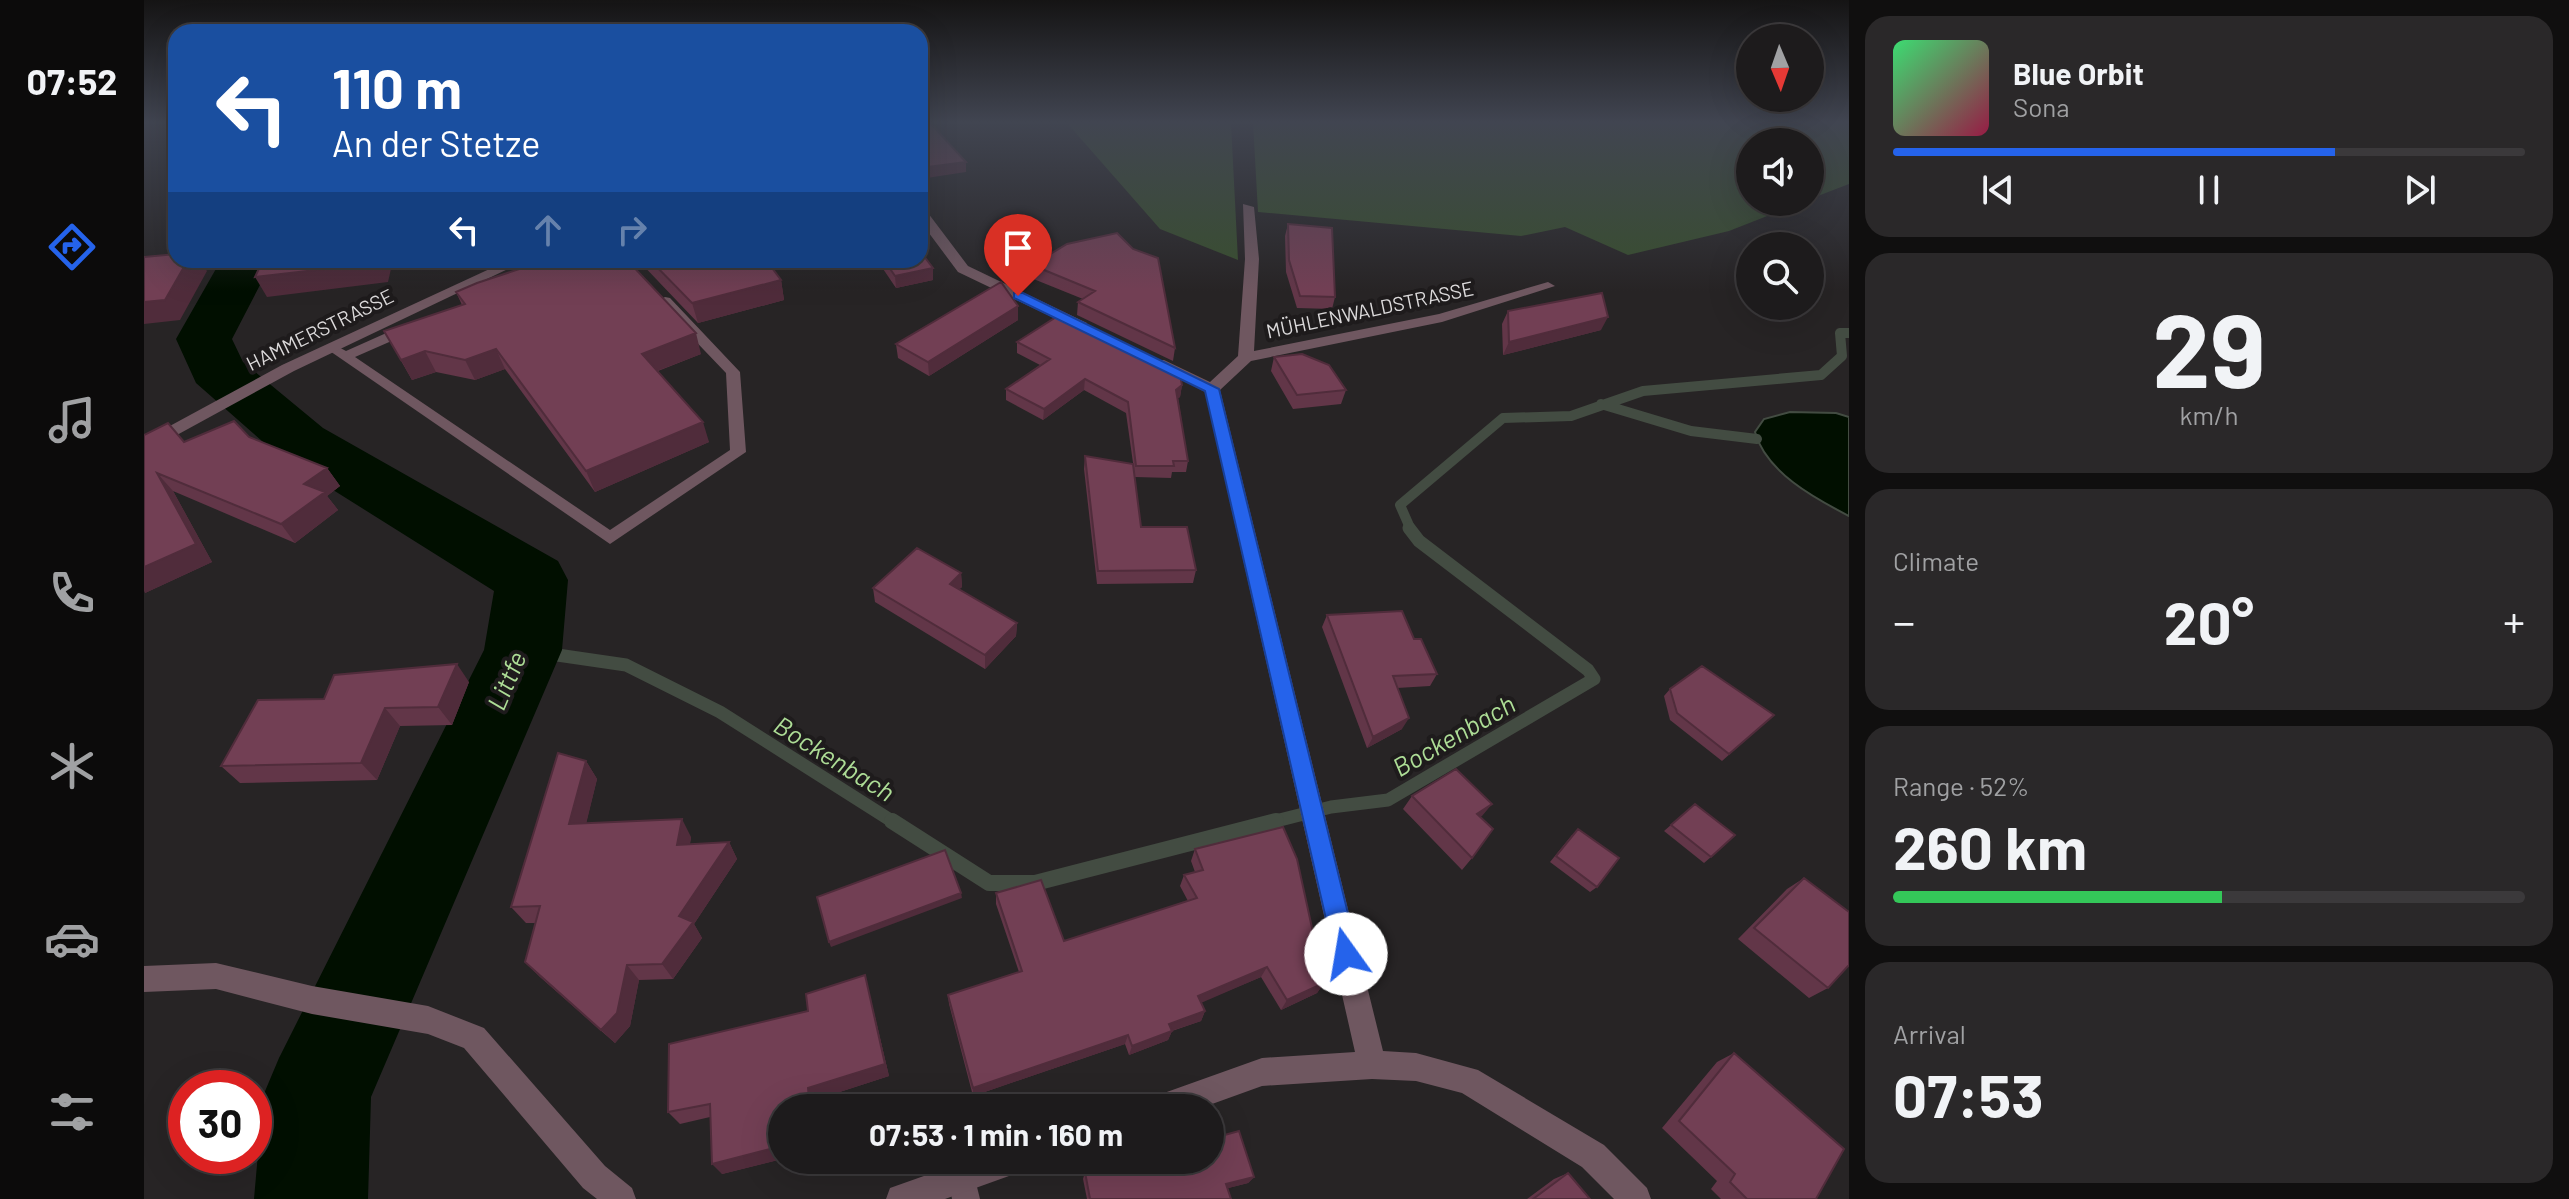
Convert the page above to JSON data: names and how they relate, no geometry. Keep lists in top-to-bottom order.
{
  "streets": {
    "street": ["MÜHLENWALDSTRASSE", "HAMMERSTRASSE"]
  },
  "water": ["Littfe", "Bockenbach"],
  "north": "bottom",
  "page": {
    "tabs": "07:52",
    "turn": ["110 m", "An der Stetze"],
    "song": ["Blue Orbit", "Sona"],
    "tile": [
      ["29", "km/h"],
      "Climate",
      ["Range · 52%", "260 km"],
      ["Arrival", "07:53"]
    ],
    "heat": ["−", "20°", "+"],
    "limit": "30",
    "trip": "07:53 · 1 min · 160 m"
  }
}
